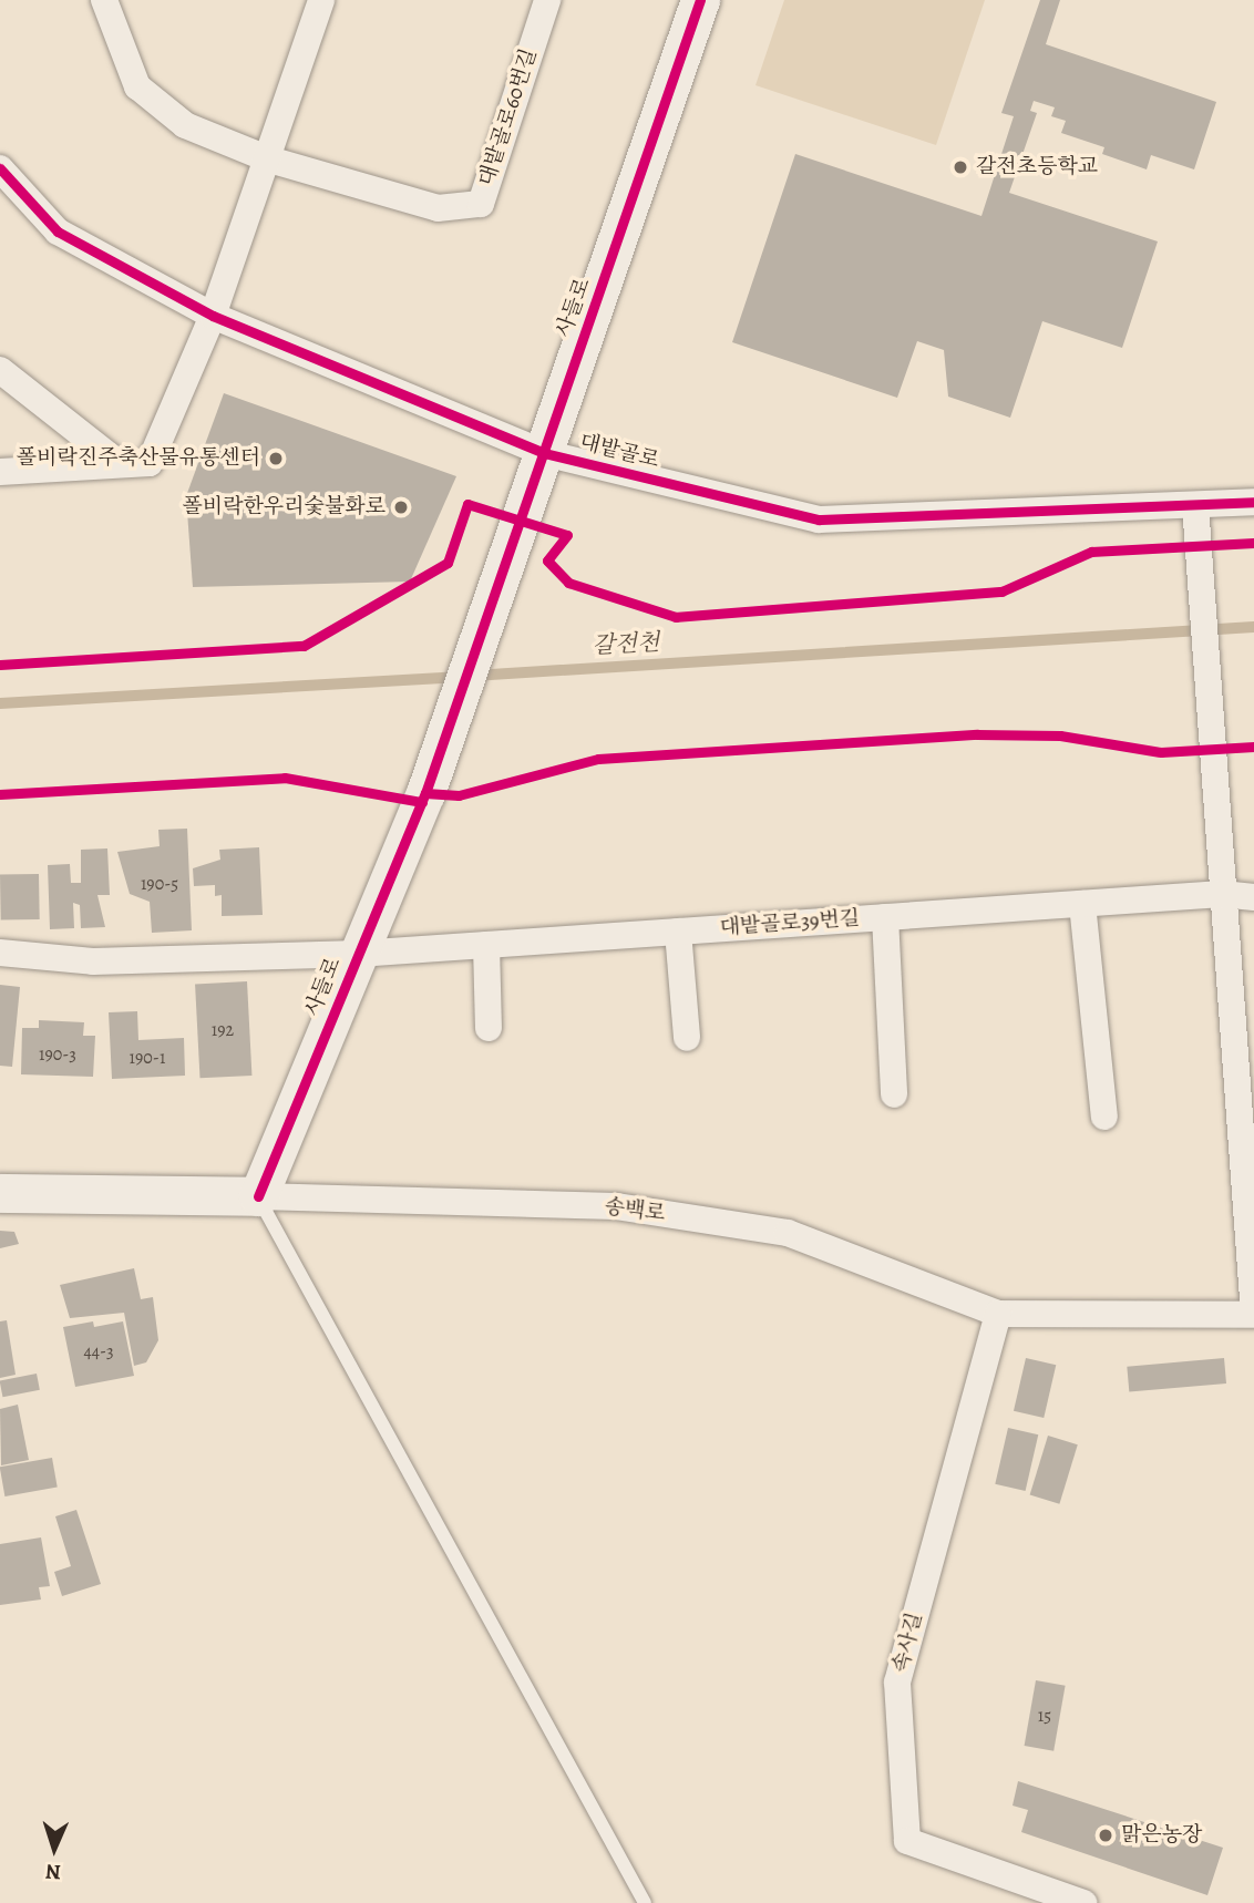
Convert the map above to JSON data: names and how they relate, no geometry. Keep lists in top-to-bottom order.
{
  "streets": {
    "street": [
      "대밭골로60번길",
      "사들로",
      "대밭골로",
      "대밭골로39번길",
      "송백로",
      "속사길"
    ]
  },
  "crossings": [
    ["사들로", "대밭골로"],
    ["사들로", "대밭골로39번길"],
    ["사들로", "송백로"],
    ["송백로", "속사길"]
  ],
  "water": ["갈전천"],
  "places": [
    "갈전초등학교",
    "폴비락진주축산물유통센터",
    "폴비락한우리숯불화로",
    "맑은농장"
  ],
  "house_numbers": [
    "190-5",
    "192",
    "190-3",
    "190-1",
    "44-3",
    "15"
  ],
  "north": "bottom"
}
